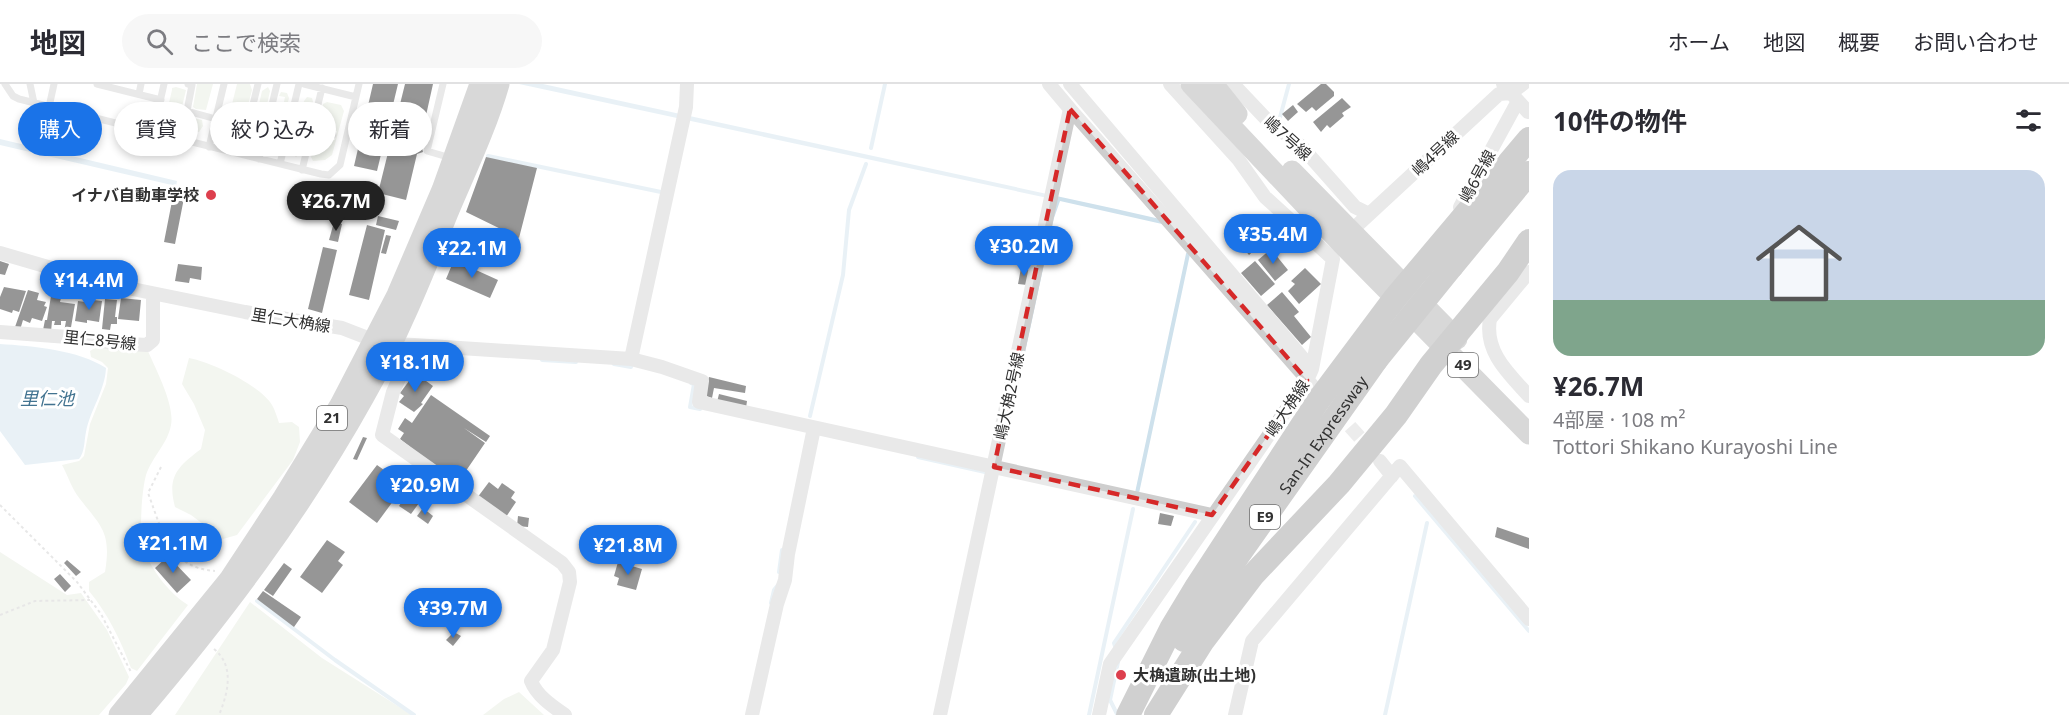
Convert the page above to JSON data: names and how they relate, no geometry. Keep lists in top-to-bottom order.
{
  "streets": {
    "highway": ["San-In Expressway", "E9"],
    "main road": ["49", "21"],
    "street": [
      "嶋7号線",
      "嶋4号線",
      "嶋6号線",
      "里仁大桷線",
      "里仁8号線",
      "嶋大桷2号線",
      "嶋大桷線"
    ]
  },
  "crossings": [
    ["嶋7号線", "嶋4号線"],
    ["嶋4号線", "嶋6号線"],
    ["嶋4号線", "49"],
    ["嶋4号線", "嶋大桷線"],
    ["嶋6号線", "San-In Expressway"],
    ["里仁大桷線", "里仁8号線"],
    ["里仁大桷線", "21"],
    ["49", "嶋大桷線"]
  ],
  "water": ["里仁池"],
  "places": ["イナバ自動車学校", "大桷遺跡(出土地)"],
  "page": {
    "header": "地図",
    "search": "ここで検索",
    "nav": [
      "ホーム",
      "地図",
      "概要",
      "お問い合わせ"
    ],
    "heading": "10件の物件",
    "chip": [
      "購入",
      "賃貸",
      "絞り込み",
      "新着"
    ],
    "list": [
      {
        "name": "¥26.7M",
        "note": "4部屋 · 108 m² · Tottori Shikano Kurayoshi Line"
      }
    ],
    "price": [
      "¥26.7M",
      "¥35.4M",
      "¥30.2M",
      "¥22.1M",
      "¥14.4M",
      "¥18.1M",
      "¥20.9M",
      "¥21.1M",
      "¥21.8M",
      "¥39.7M"
    ]
  }
}
